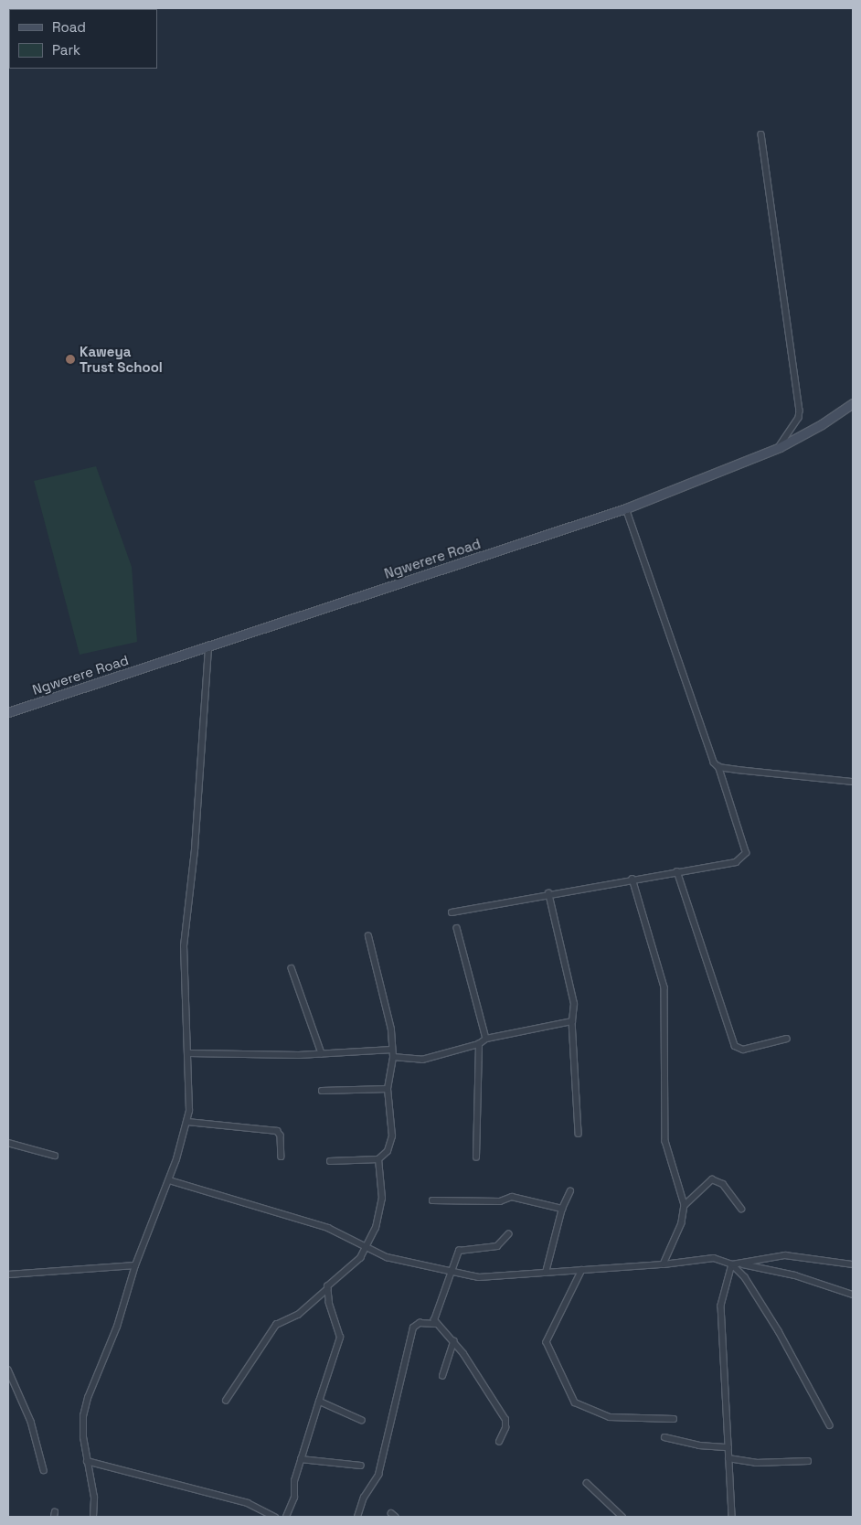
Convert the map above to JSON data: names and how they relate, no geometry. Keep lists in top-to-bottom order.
{
  "streets": {
    "main road": ["Ngwerere Road"]
  },
  "places": ["Kaweya Trust School"],
  "legend": ["Road", "Park"]
}
